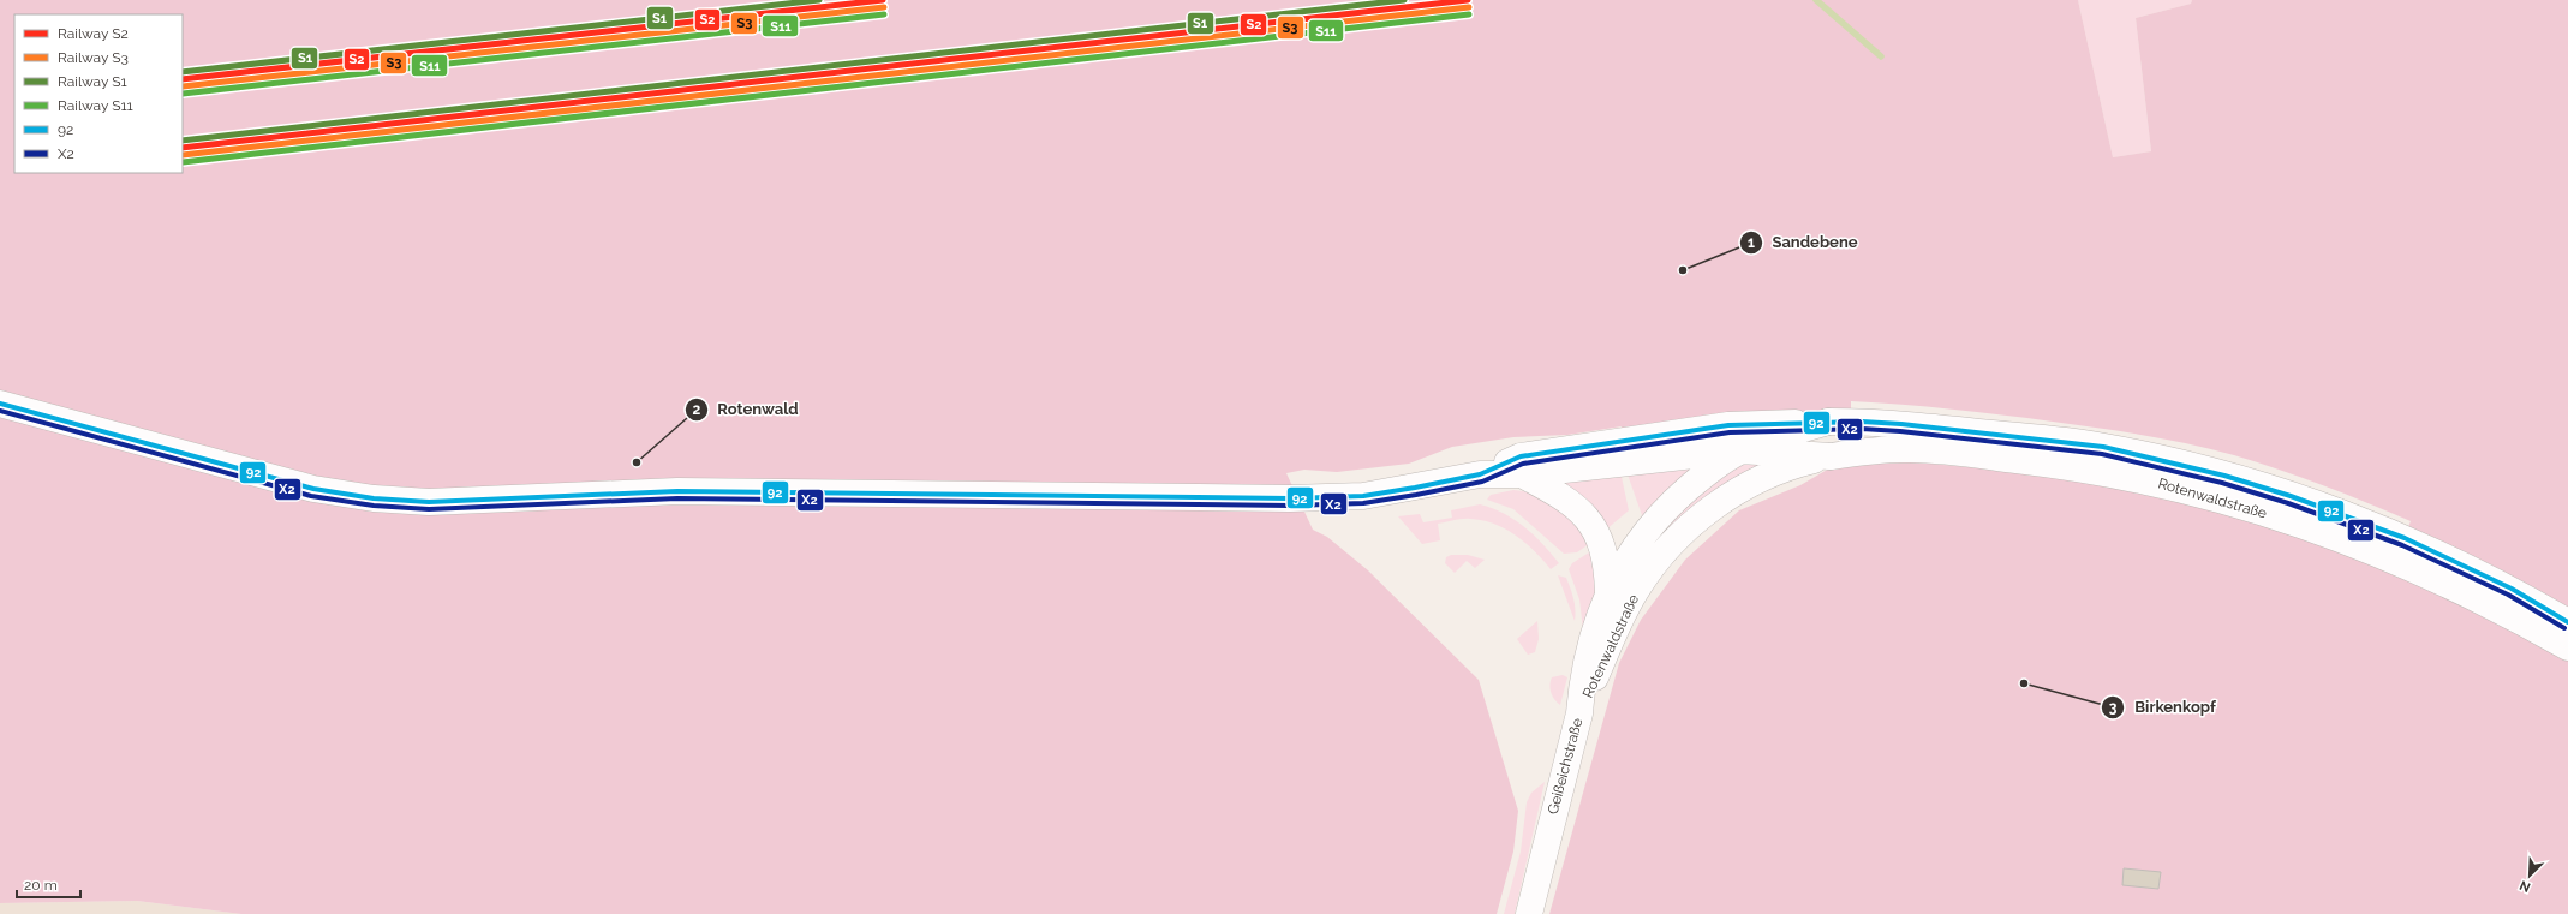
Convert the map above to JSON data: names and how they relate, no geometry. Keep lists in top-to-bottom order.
{
  "streets": {
    "main road": ["Rotenwaldstraße", "Geißeichstraße"]
  },
  "crossings": [
    ["Rotenwaldstraße", "Geißeichstraße"]
  ],
  "places": ["Sandebene", "Rotenwald", "Birkenkopf"],
  "lines": [
    "rail line S2",
    "rail line S1",
    "rail line S3",
    "rail line S11",
    "transit line 92",
    "transit line X2"
  ],
  "legend": [
    "Railway S2",
    "Railway S3",
    "Railway S1",
    "Railway S11",
    "92",
    "X2"
  ],
  "scale_bar": "20 m",
  "north": "bottom left"
}
